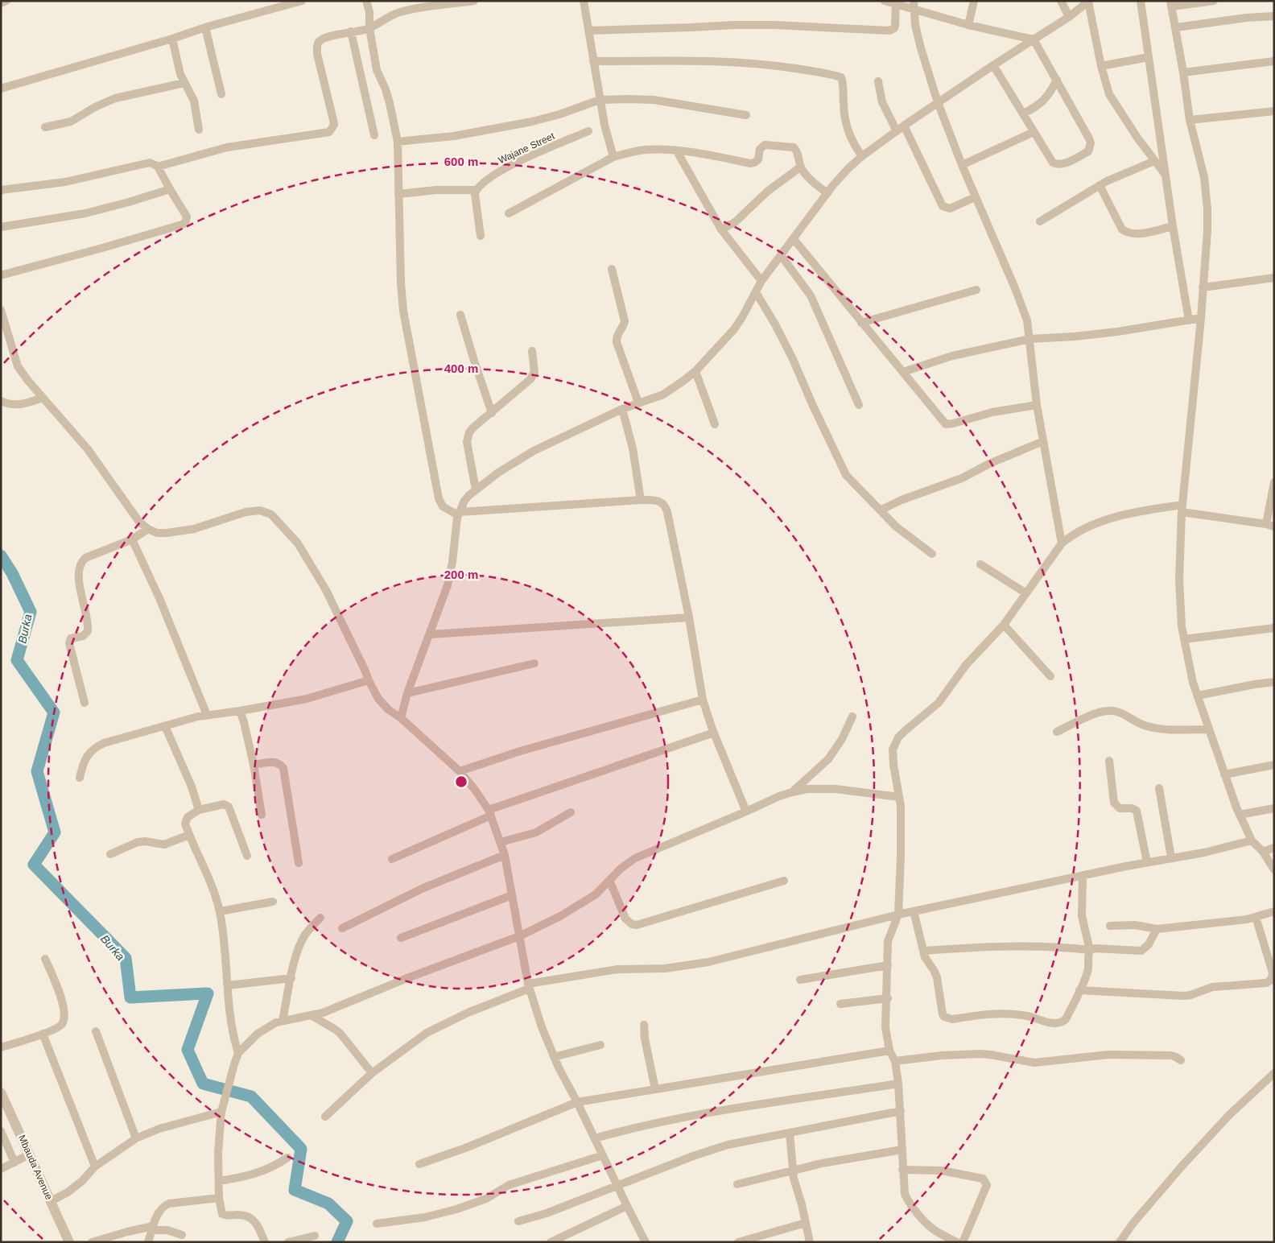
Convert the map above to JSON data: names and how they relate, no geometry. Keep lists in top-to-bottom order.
{
  "streets": {
    "street": ["Wajane Street", "Mbauda Avenue"]
  },
  "water": ["Burka"],
  "rings": ["600 m", "400 m", "200 m"]
}
